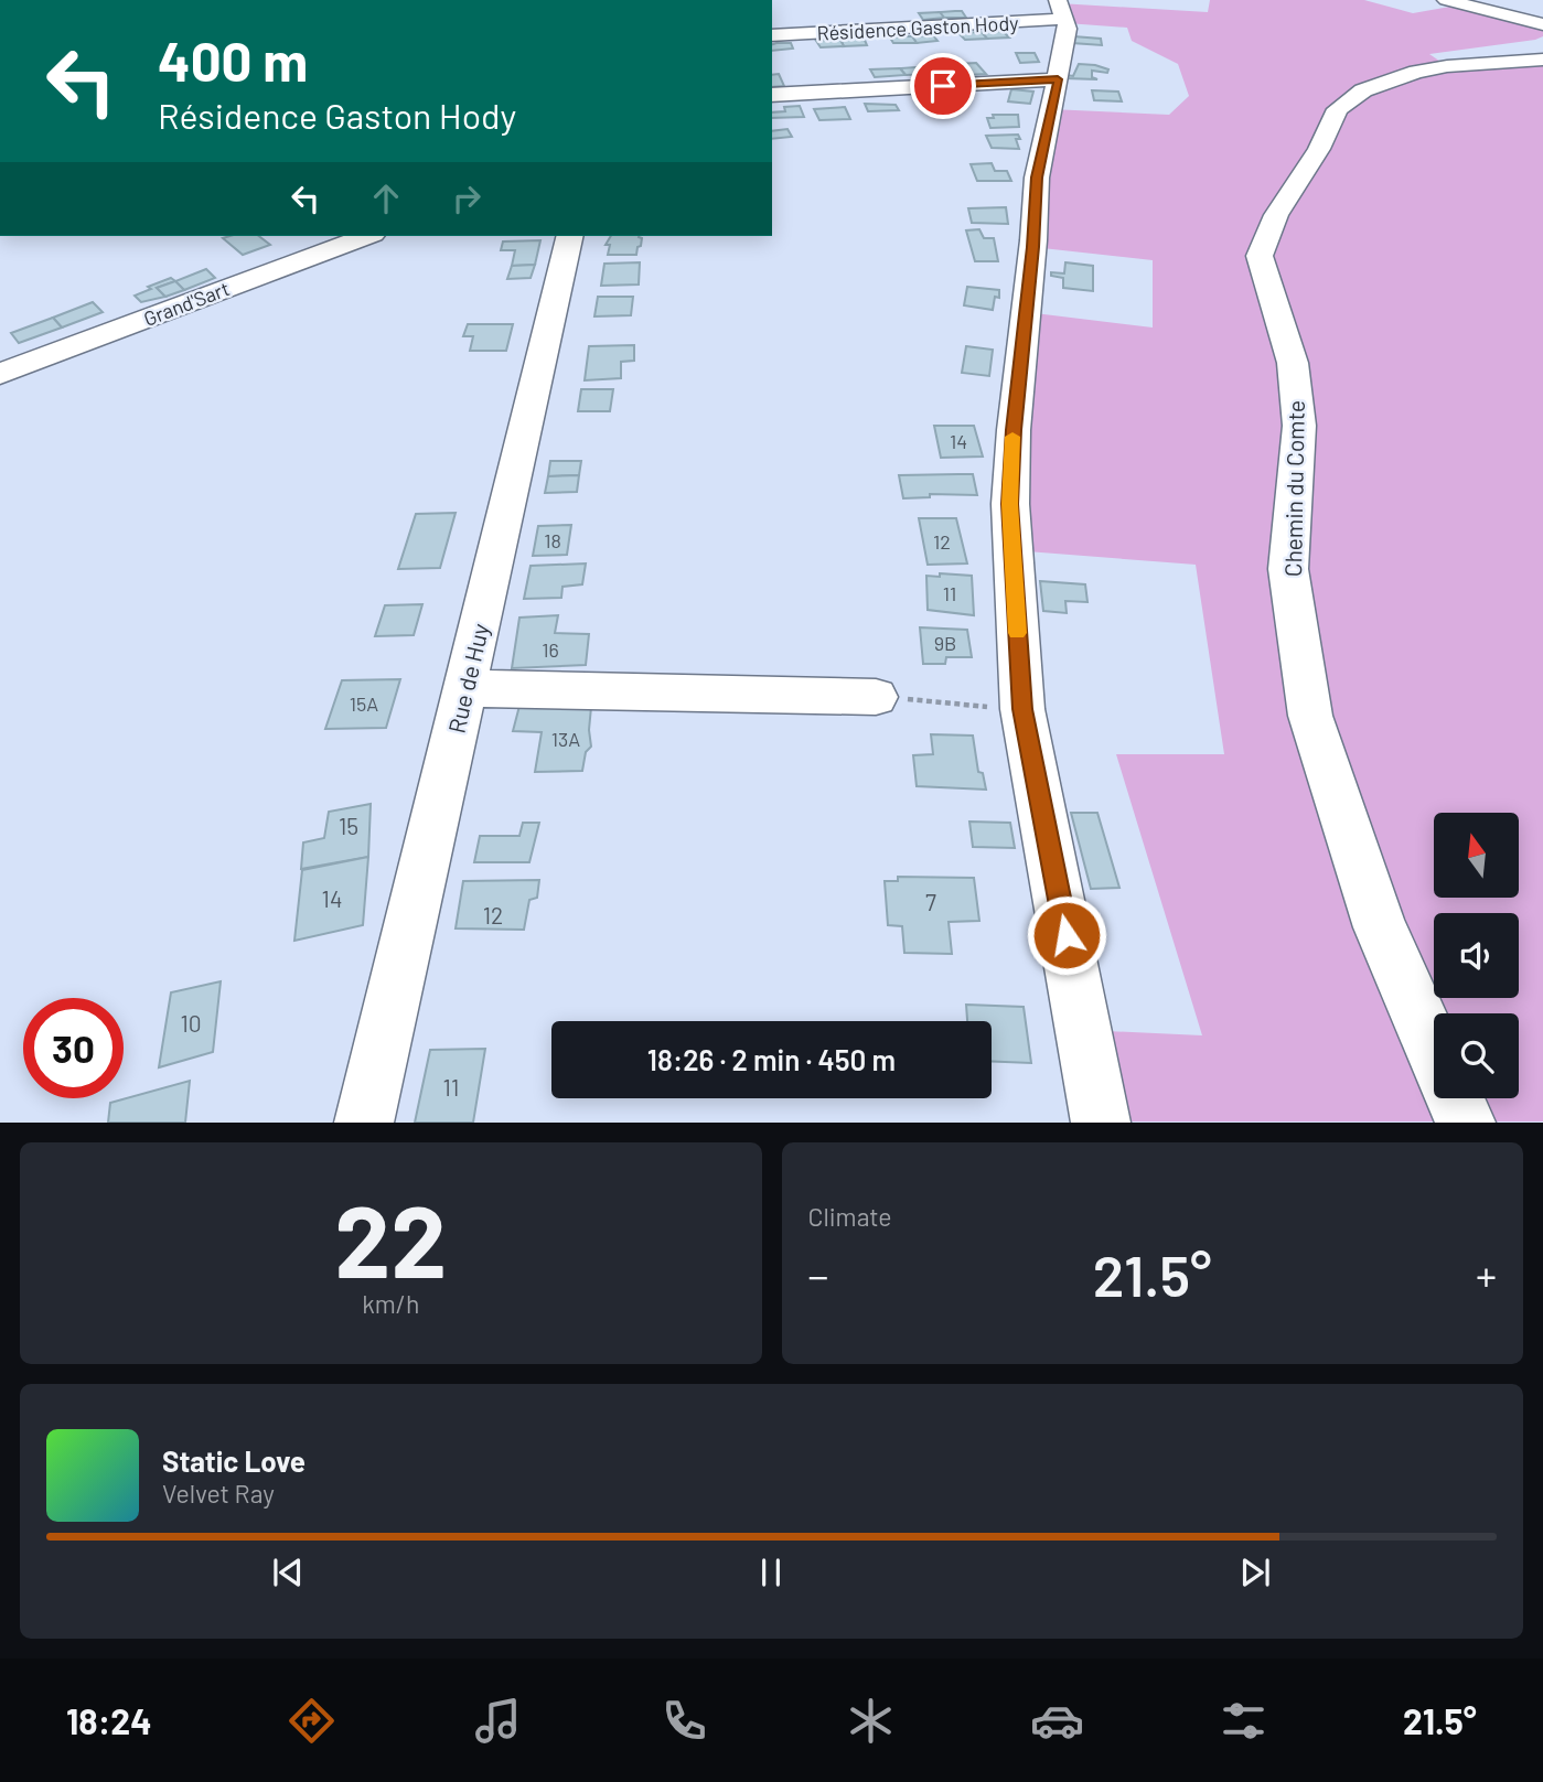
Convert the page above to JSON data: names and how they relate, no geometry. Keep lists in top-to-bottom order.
{
  "streets": {
    "street": [
      "Résidence Gaston Hody",
      "Grand'Sart",
      "Chemin du Comte",
      "Rue de Huy"
    ]
  },
  "house_numbers": [
    "14",
    "18",
    "12",
    "11",
    "9B",
    "16",
    "15A",
    "13A",
    "15",
    "14",
    "7",
    "12",
    "10",
    "11"
  ],
  "north": "top",
  "page": {
    "turn": ["400 m", "Résidence Gaston Hody"],
    "limit": "30",
    "trip": "18:26 · 2 min · 450 m",
    "tile": [
      ["22", "km/h"],
      "Climate"
    ],
    "heat": ["−", "21.5°", "+"],
    "song": ["Static Love", "Velvet Ray"],
    "tabs": ["18:24", "21.5°"]
  }
}
